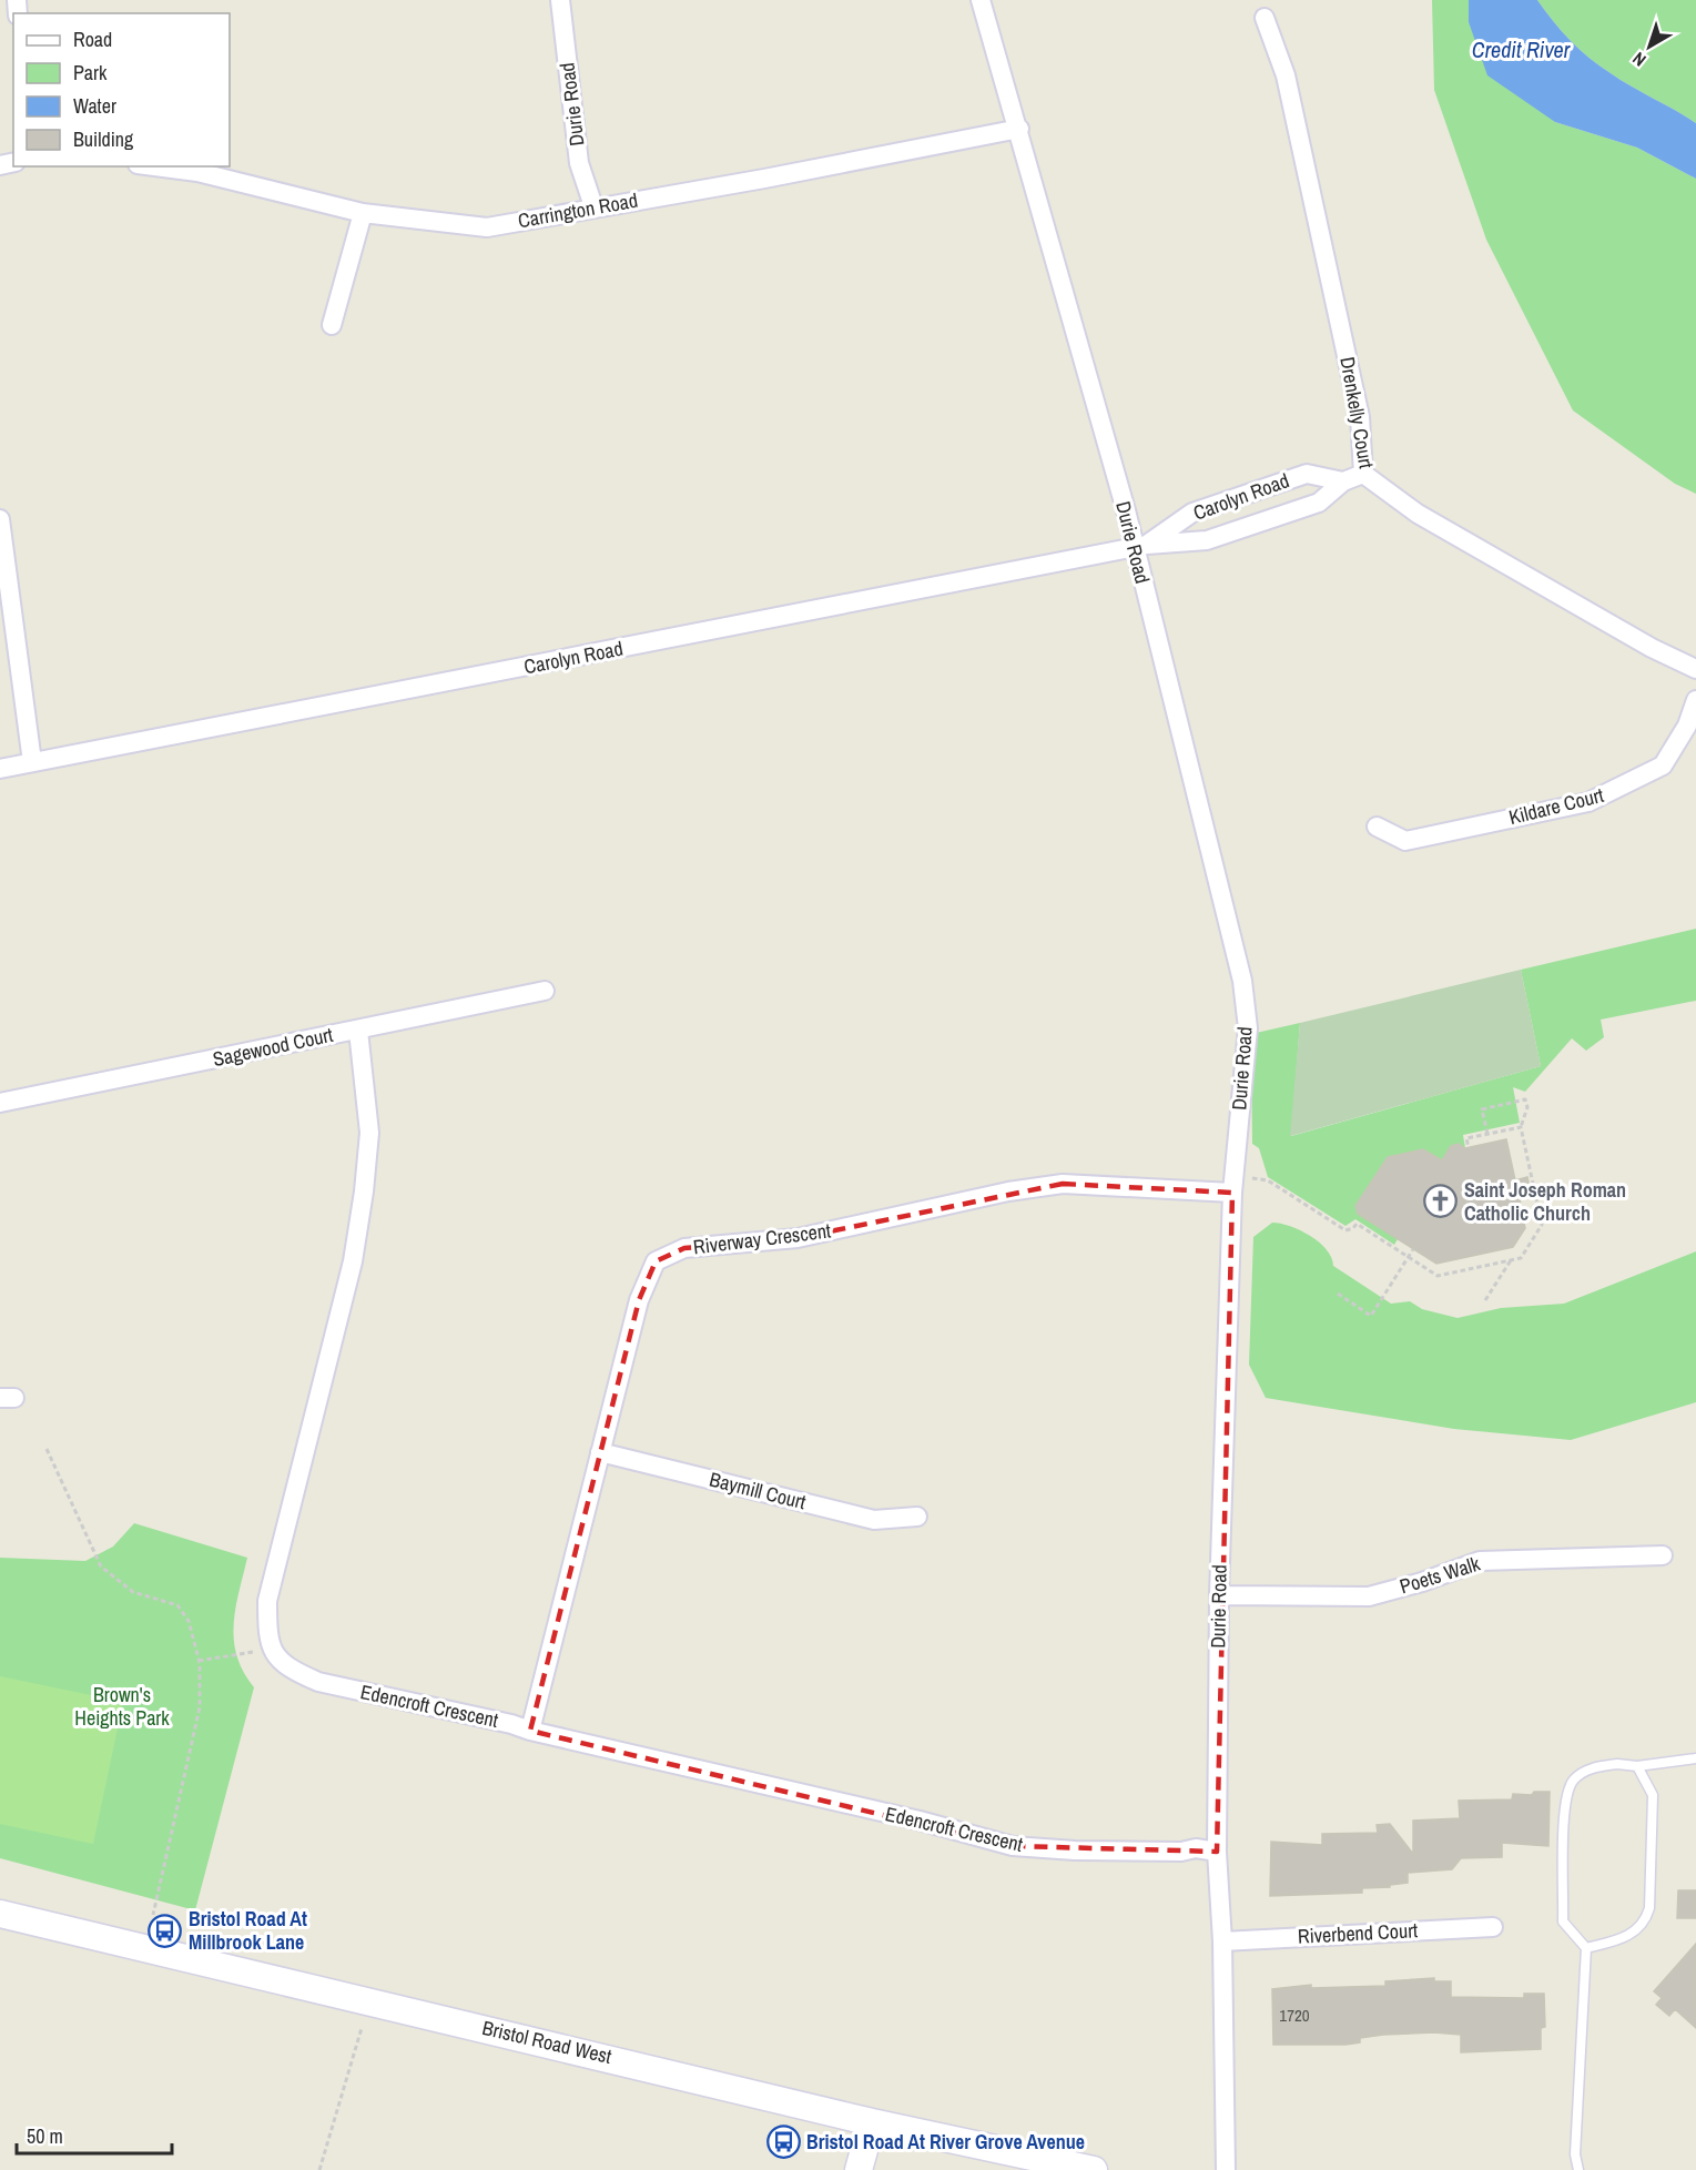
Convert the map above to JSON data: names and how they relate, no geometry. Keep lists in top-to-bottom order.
{
  "streets": {
    "street": [
      "Durie Road",
      "Carrington Road",
      "Drenkelly Court",
      "Carolyn Road",
      "Kildare Court",
      "Sagewood Court",
      "Riverway Crescent",
      "Baymill Court",
      "Poets Walk",
      "Edencroft Crescent",
      "Riverbend Court",
      "Bristol Road West"
    ]
  },
  "crossings": [
    ["Durie Road", "Carrington Road"],
    ["Durie Road", "Carolyn Road"],
    ["Durie Road", "Riverway Crescent"],
    ["Durie Road", "Poets Walk"],
    ["Durie Road", "Edencroft Crescent"],
    ["Durie Road", "Riverbend Court"],
    ["Drenkelly Court", "Carolyn Road"],
    ["Riverway Crescent", "Baymill Court"],
    ["Riverway Crescent", "Edencroft Crescent"]
  ],
  "water": ["Credit River"],
  "parks": ["Brown's Heights Park"],
  "places": {
    "church": ["Saint Joseph Roman Catholic Church"],
    "bus stop": ["Bristol Road At Millbrook Lane", "Bristol Road At River Grove Avenue"]
  },
  "house_numbers": ["1720"],
  "legend": [
    "Road",
    "Park",
    "Water",
    "Building"
  ],
  "scale_bar": "50 m",
  "north": "bottom left"
}
